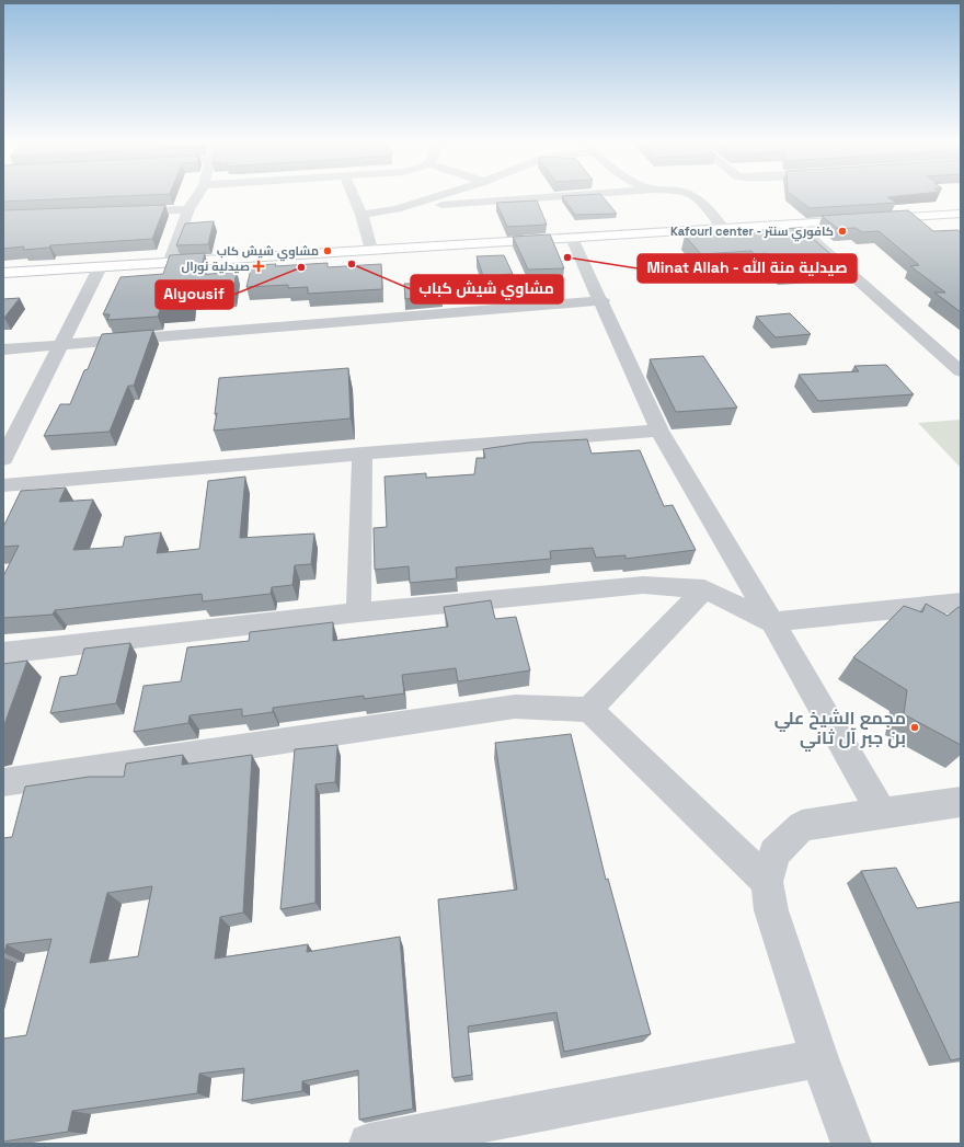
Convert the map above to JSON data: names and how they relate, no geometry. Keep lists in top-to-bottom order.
{
  "places": {
    "other": [
      "Kafouri center - كافوري سنتر",
      "مشاوي شيش كاب",
      "Minat Allah - صيدلية منة الله",
      "مشاوي شيش كباب",
      "Alyousif",
      "مجمع الشيخ علي بن جبر آل ثاني"
    ],
    "health": ["صيدلية نورال"]
  }
}
